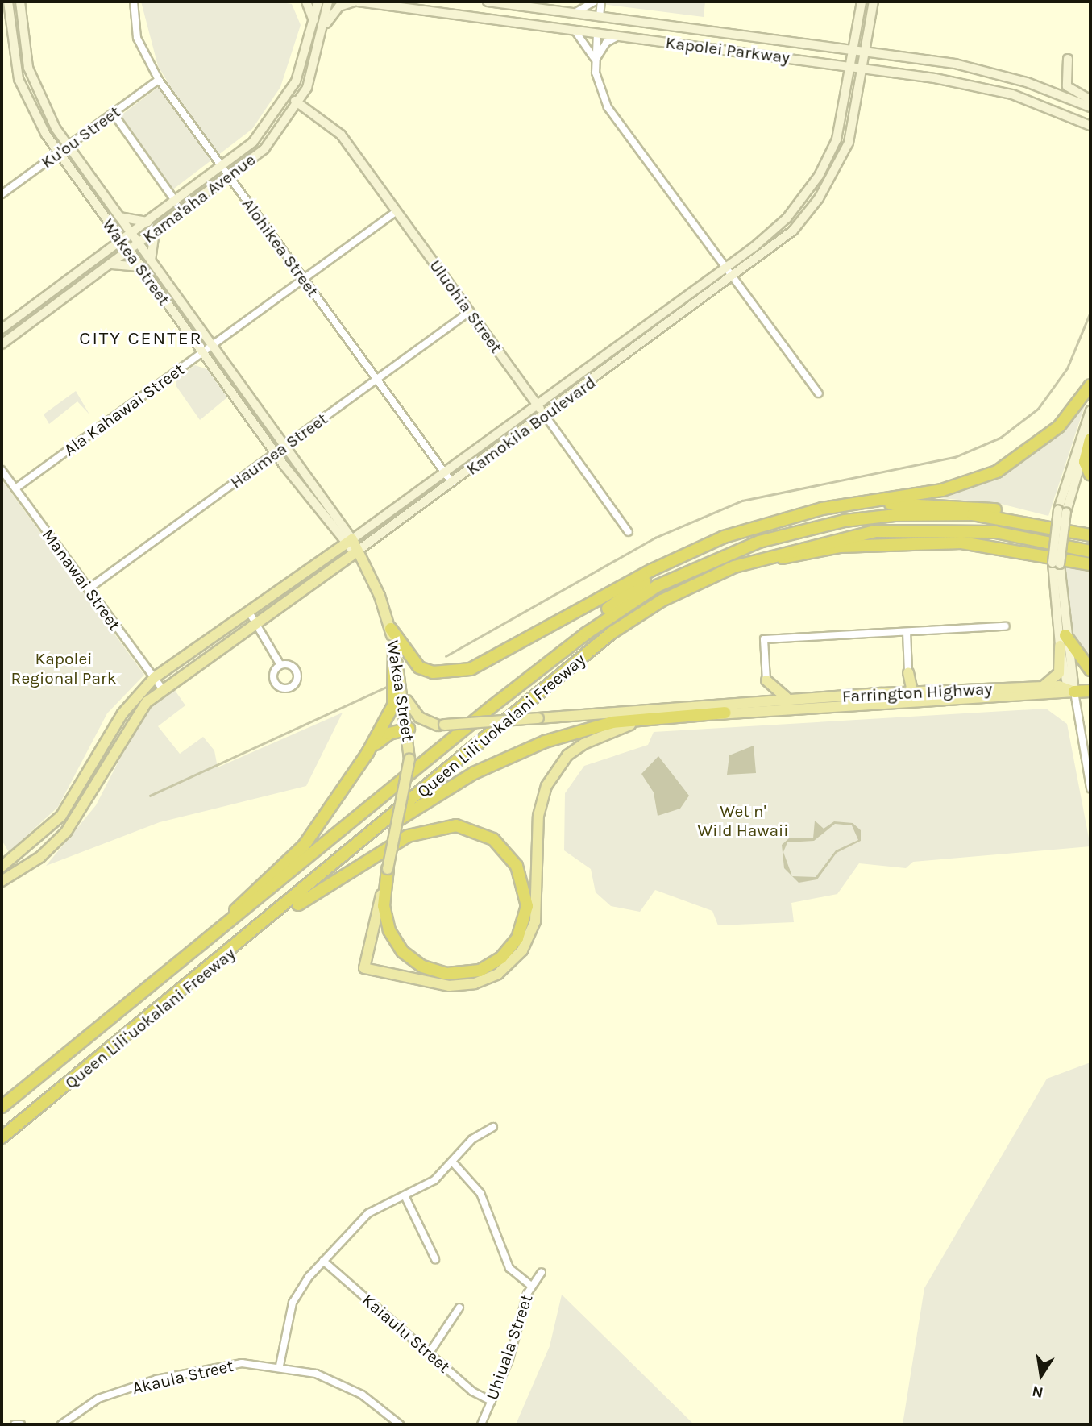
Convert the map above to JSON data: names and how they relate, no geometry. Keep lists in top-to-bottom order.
{
  "streets": {
    "highway": ["Queen Liliʻuokalani Freeway"],
    "main road": [
      "Kapolei Parkway",
      "Kama'aha Avenue",
      "Wakea Street",
      "Uluohia Street",
      "Kamokila Boulevard",
      "Farrington Highway"
    ],
    "street": [
      "Ku'ou Street",
      "Alohikea Street",
      "Ala Kahawai Street",
      "Haumea Street",
      "Manawai Street",
      "Kaiaulu Street",
      "Uhiuala Street",
      "Akaula Street"
    ]
  },
  "crossings": [
    ["Kapolei Parkway", "Kamokila Boulevard"],
    ["Ku'ou Street", "Alohikea Street"],
    ["Ku'ou Street", "Wakea Street"],
    ["Kama'aha Avenue", "Alohikea Street"],
    ["Kama'aha Avenue", "Wakea Street"],
    ["Kama'aha Avenue", "Uluohia Street"],
    ["Alohikea Street", "Ala Kahawai Street"],
    ["Alohikea Street", "Kamokila Boulevard"],
    ["Alohikea Street", "Haumea Street"],
    ["Wakea Street", "Ala Kahawai Street"],
    ["Wakea Street", "Kamokila Boulevard"],
    ["Wakea Street", "Haumea Street"],
    ["Wakea Street", "Farrington Highway"],
    ["Uluohia Street", "Ala Kahawai Street"],
    ["Uluohia Street", "Kamokila Boulevard"],
    ["Uluohia Street", "Haumea Street"],
    ["Ala Kahawai Street", "Manawai Street"],
    ["Kamokila Boulevard", "Manawai Street"],
    ["Haumea Street", "Manawai Street"],
    ["Kaiaulu Street", "Uhiuala Street"]
  ],
  "districts": ["CITY CENTER"],
  "parks": ["Kapolei Regional Park", "Wet n' Wild Hawaii"],
  "north": "bottom"
}
